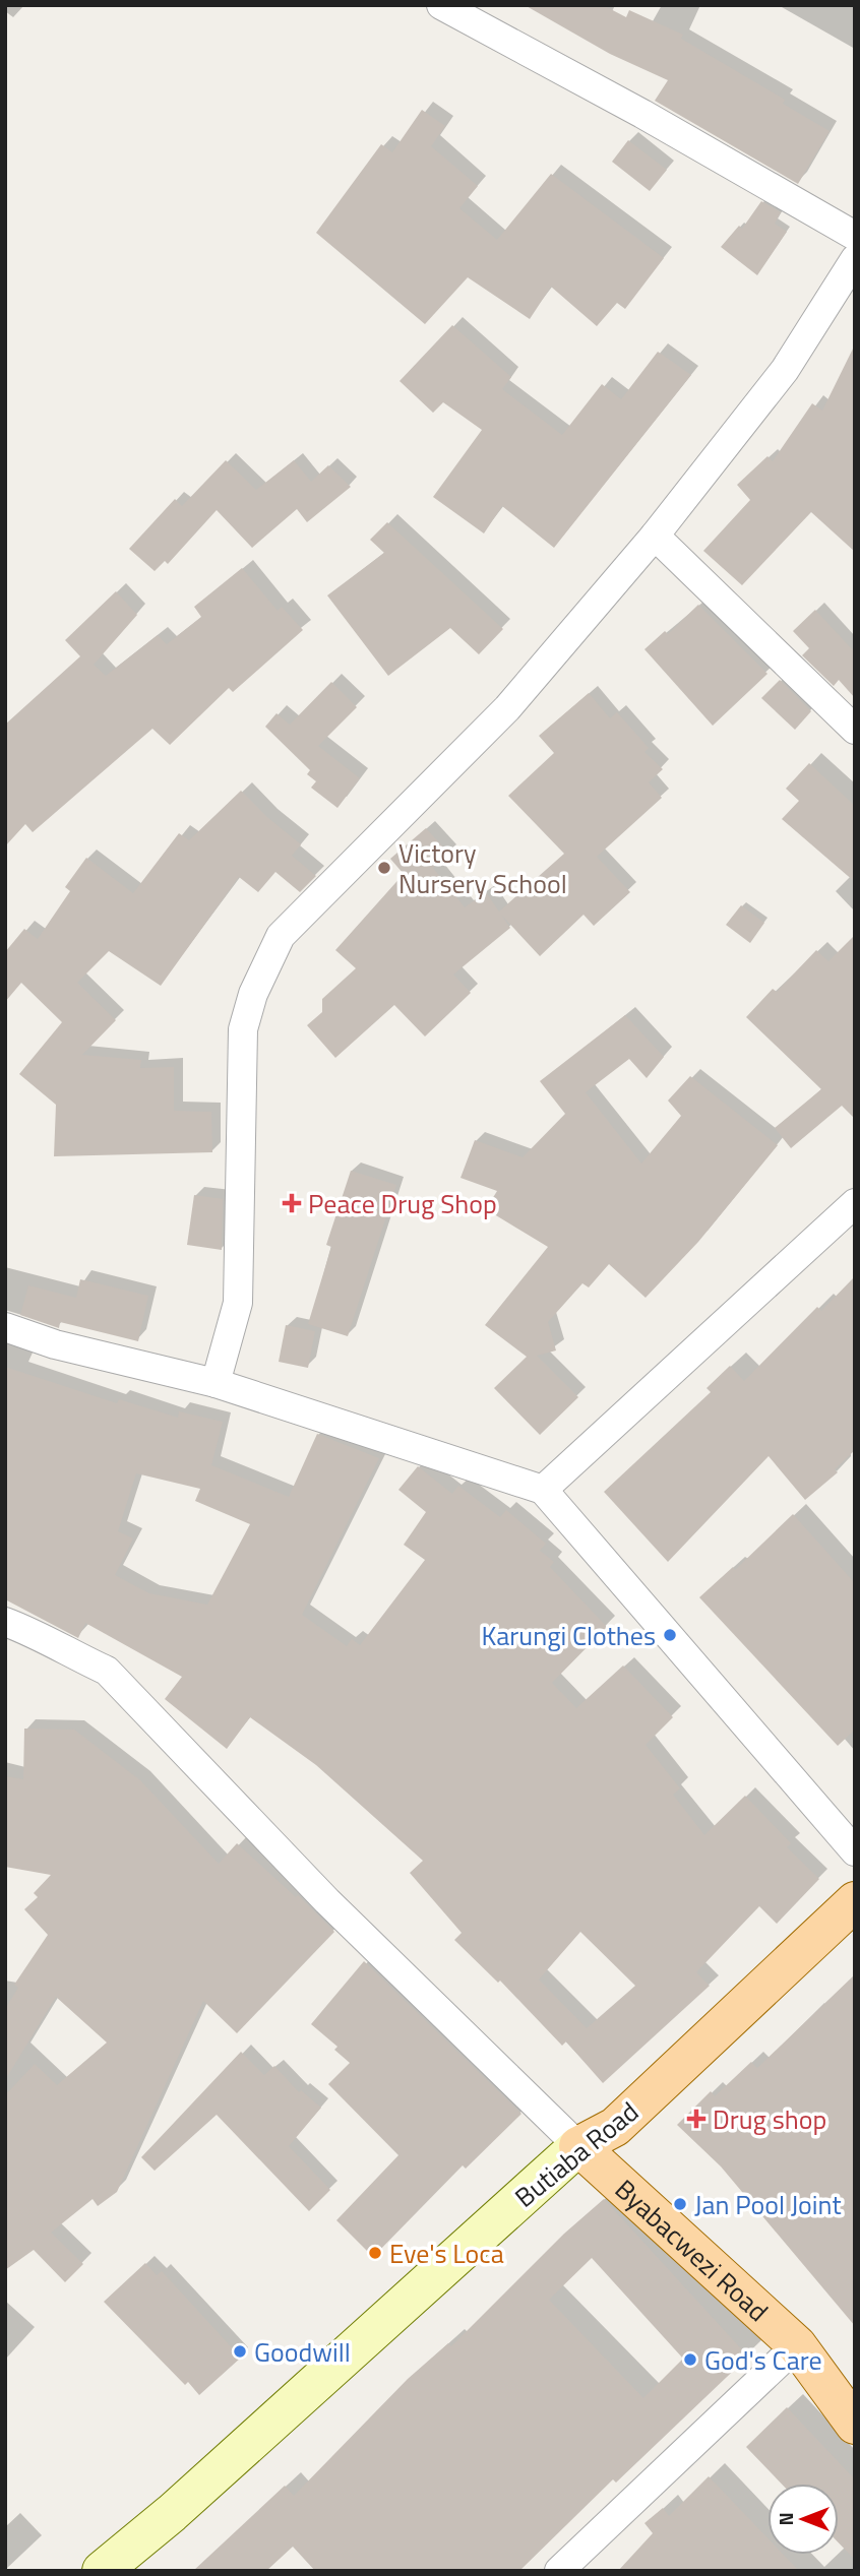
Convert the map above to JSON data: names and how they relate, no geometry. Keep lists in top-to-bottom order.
{
  "streets": {
    "main road": ["Butiaba Road", "Byabacwezi Road"]
  },
  "crossings": [
    ["Butiaba Road", "Byabacwezi Road"]
  ],
  "places": {
    "other": [
      "Victory Nursery School",
      "Karungi Clothes",
      "Jan Pool Joint",
      "Eve's Loca",
      "Goodwill",
      "God's Care"
    ],
    "health": ["Peace Drug Shop", "Drug shop"]
  },
  "north": "left"
}
